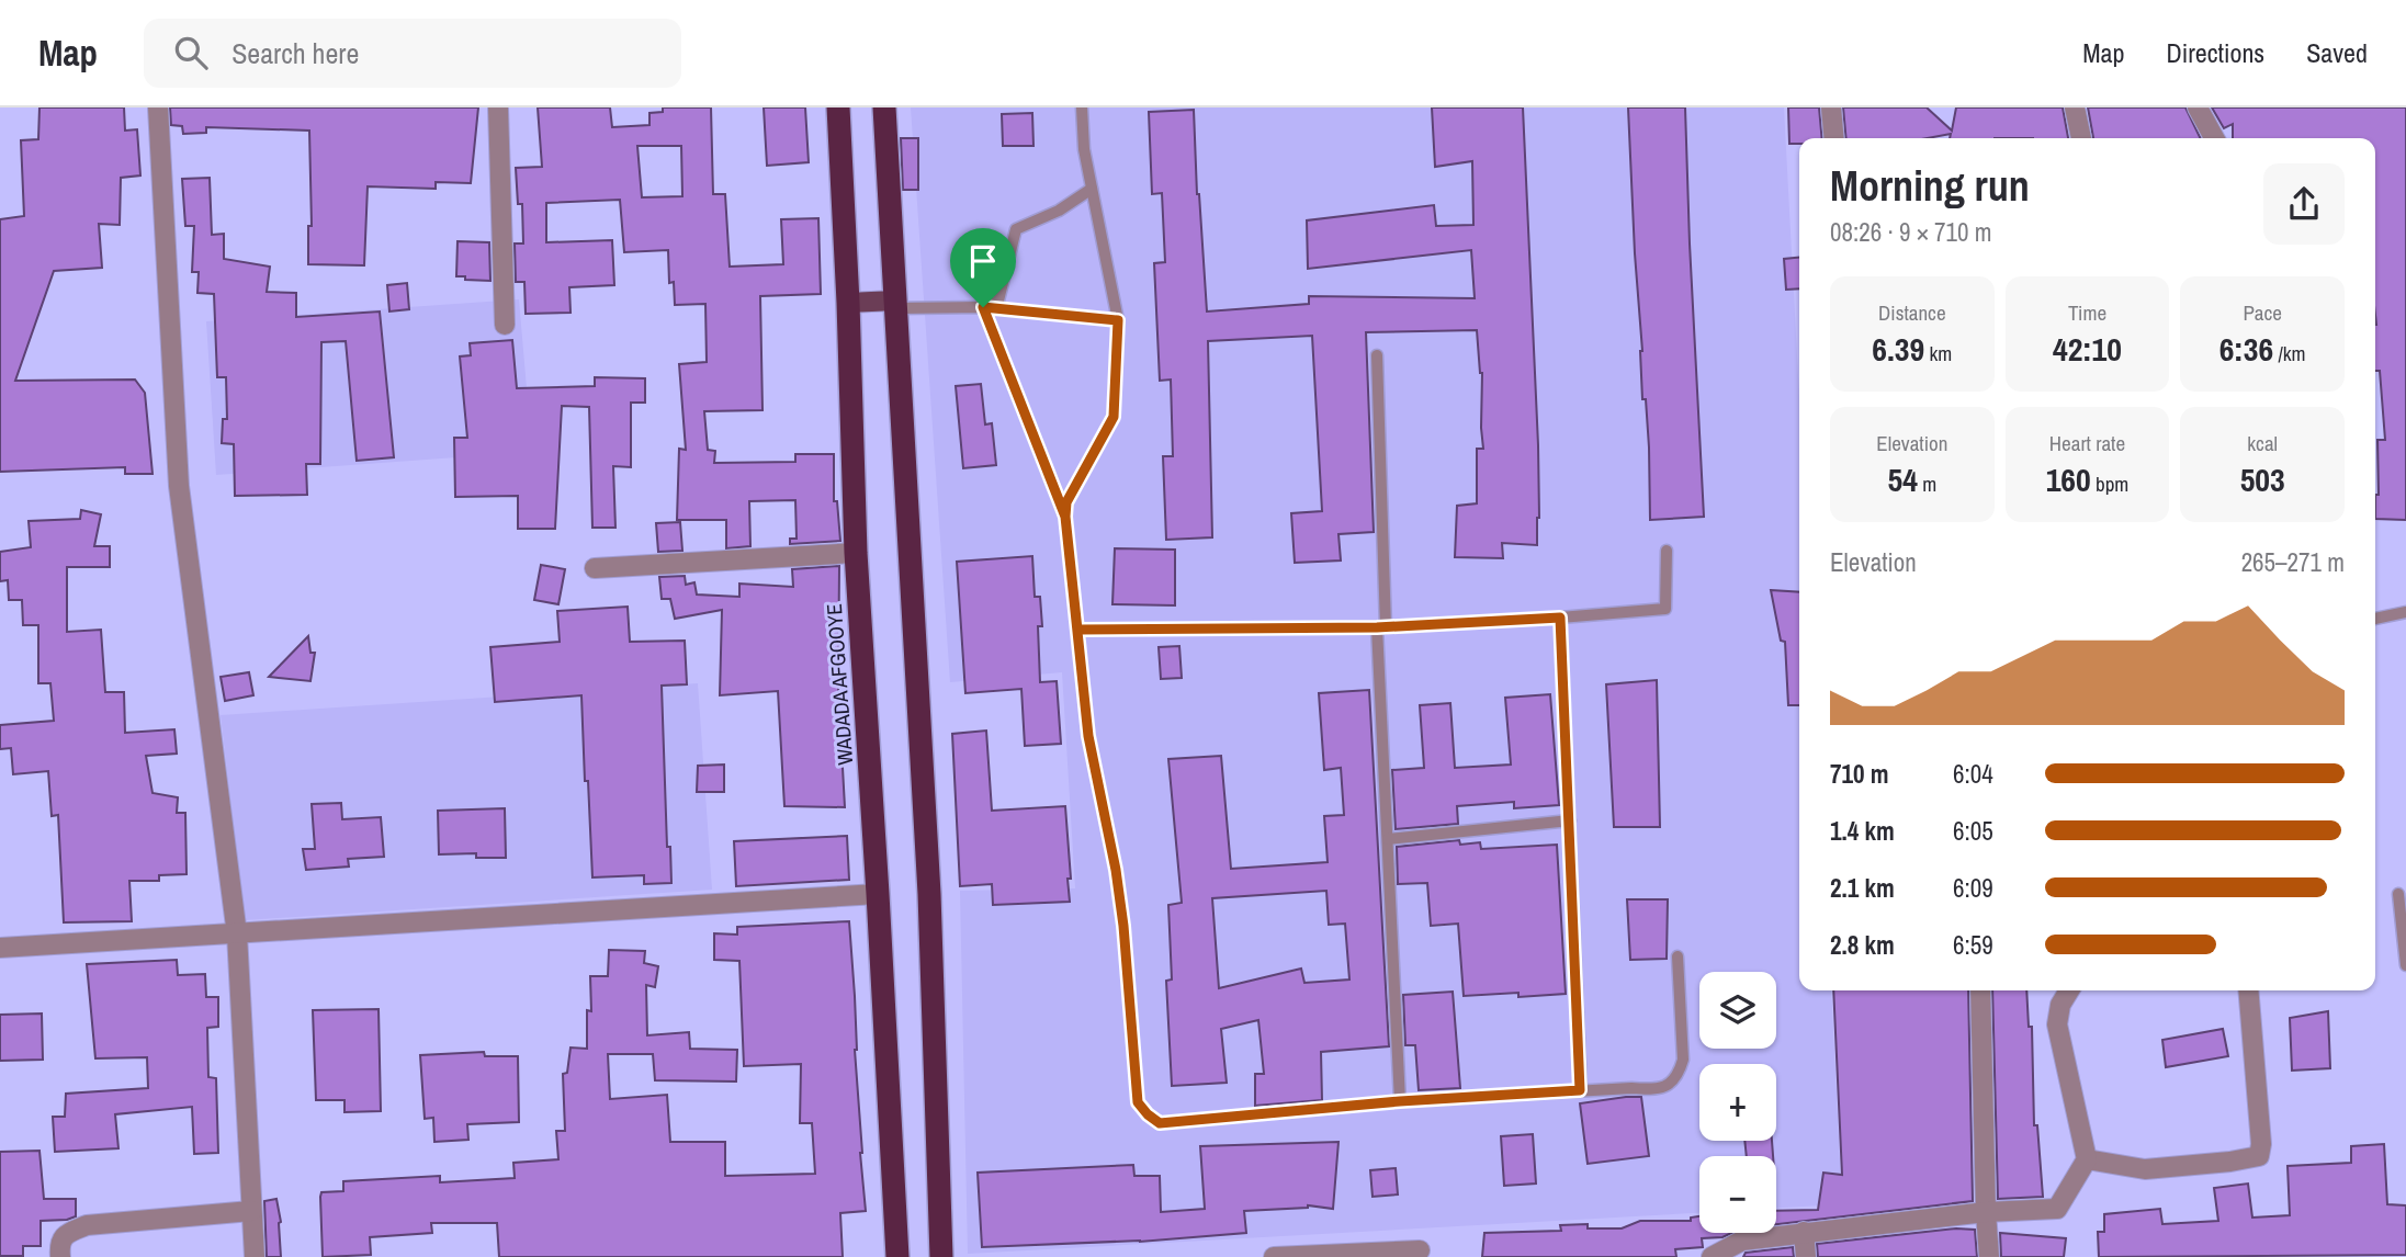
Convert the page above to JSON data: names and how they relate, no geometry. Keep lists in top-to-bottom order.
{
  "streets": {
    "highway": ["WADADA AFGOOYE"]
  },
  "page": {
    "header": "Map",
    "search": "Search here",
    "nav": ["Map", "Directions", "Saved"],
    "heading": ["Morning run", "08:26 · 9 × 710 m"],
    "stats": [
      ["Distance", "6.39 km"],
      ["Time", "42:10"],
      ["Pace", "6:36 /km"],
      ["Elevation", "54 m"],
      ["Heart rate", "160 bpm"],
      ["kcal", "503"]
    ],
    "chart": ["Elevation", "265–271 m"],
    "list": [
      {
        "name": "710 m",
        "note": "6:04"
      },
      {
        "name": "1.4 km",
        "note": "6:05"
      },
      {
        "name": "2.1 km",
        "note": "6:09"
      },
      {
        "name": "2.8 km",
        "note": "6:59"
      }
    ],
    "map_buttons": ["+", "−"]
  }
}
